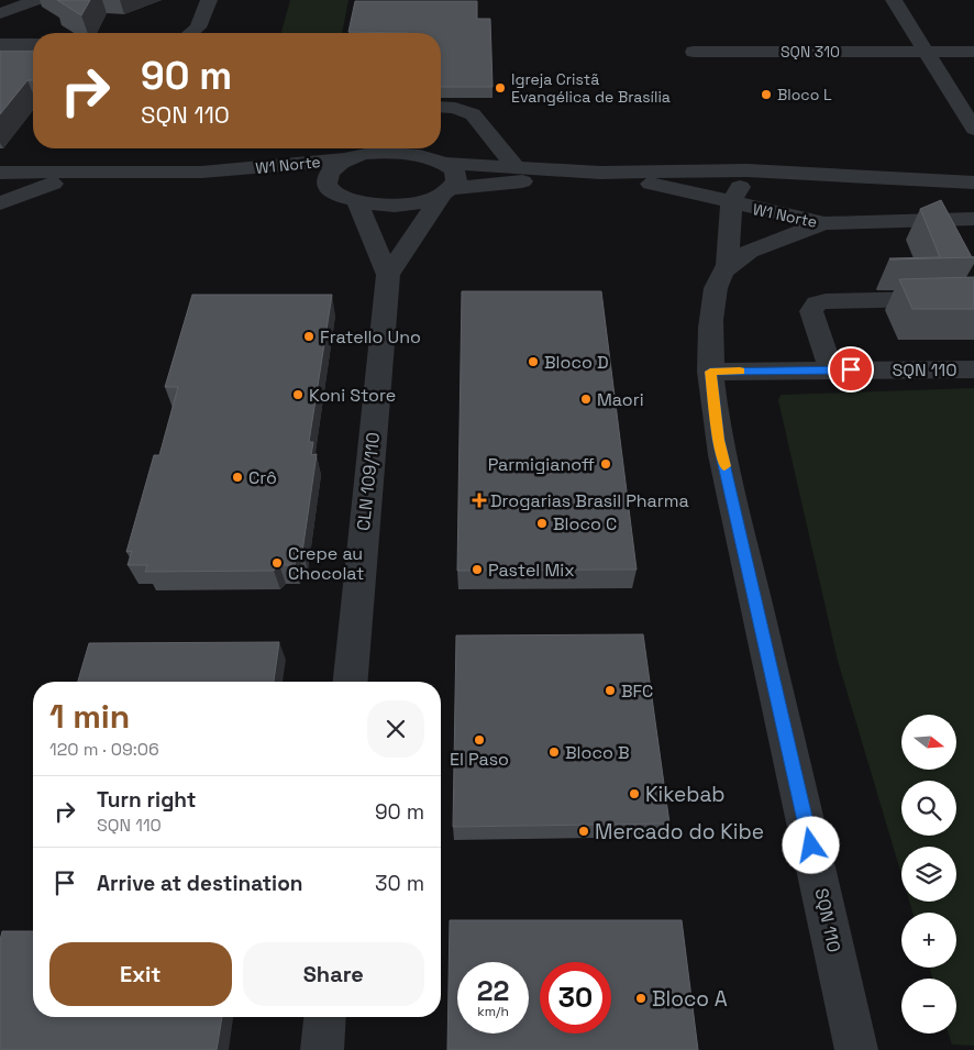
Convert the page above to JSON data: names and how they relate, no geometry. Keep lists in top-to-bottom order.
{
  "streets": {
    "street": [
      "SQN 310",
      "W1 Norte",
      "SQN 110",
      "CLN 109/110"
    ]
  },
  "crossings": [
    ["W1 Norte", "SQN 110"],
    ["W1 Norte", "CLN 109/110"]
  ],
  "places": {
    "other": [
      "Igreja Cristã Evangélica de Brasília",
      "Bloco L",
      "Fratello Uno",
      "Bloco D",
      "Koni Store",
      "Maori",
      "Parmigianoff",
      "Crô",
      "Bloco C",
      "Crepe au Chocolat",
      "Pastel Mix",
      "BFC",
      "El Paso",
      "Bloco B",
      "Kikebab",
      "Mercado do Kibe",
      "Bloco A"
    ],
    "health": ["Drogarias Brasil Pharma"]
  },
  "north": "right",
  "page": {
    "turn": ["90 m", "SQN 110"],
    "heading": ["1 min", "120 m · 09:06"],
    "map_buttons": ["+", "−"],
    "list": [
      {
        "name": "Turn right",
        "note": "SQN 110",
        "value": "90 m"
      },
      {
        "name": "Arrive at destination",
        "value": "30 m"
      }
    ],
    "buttons": ["Exit", "Share"],
    "speed": "22 km/h",
    "limit": "30"
  }
}
